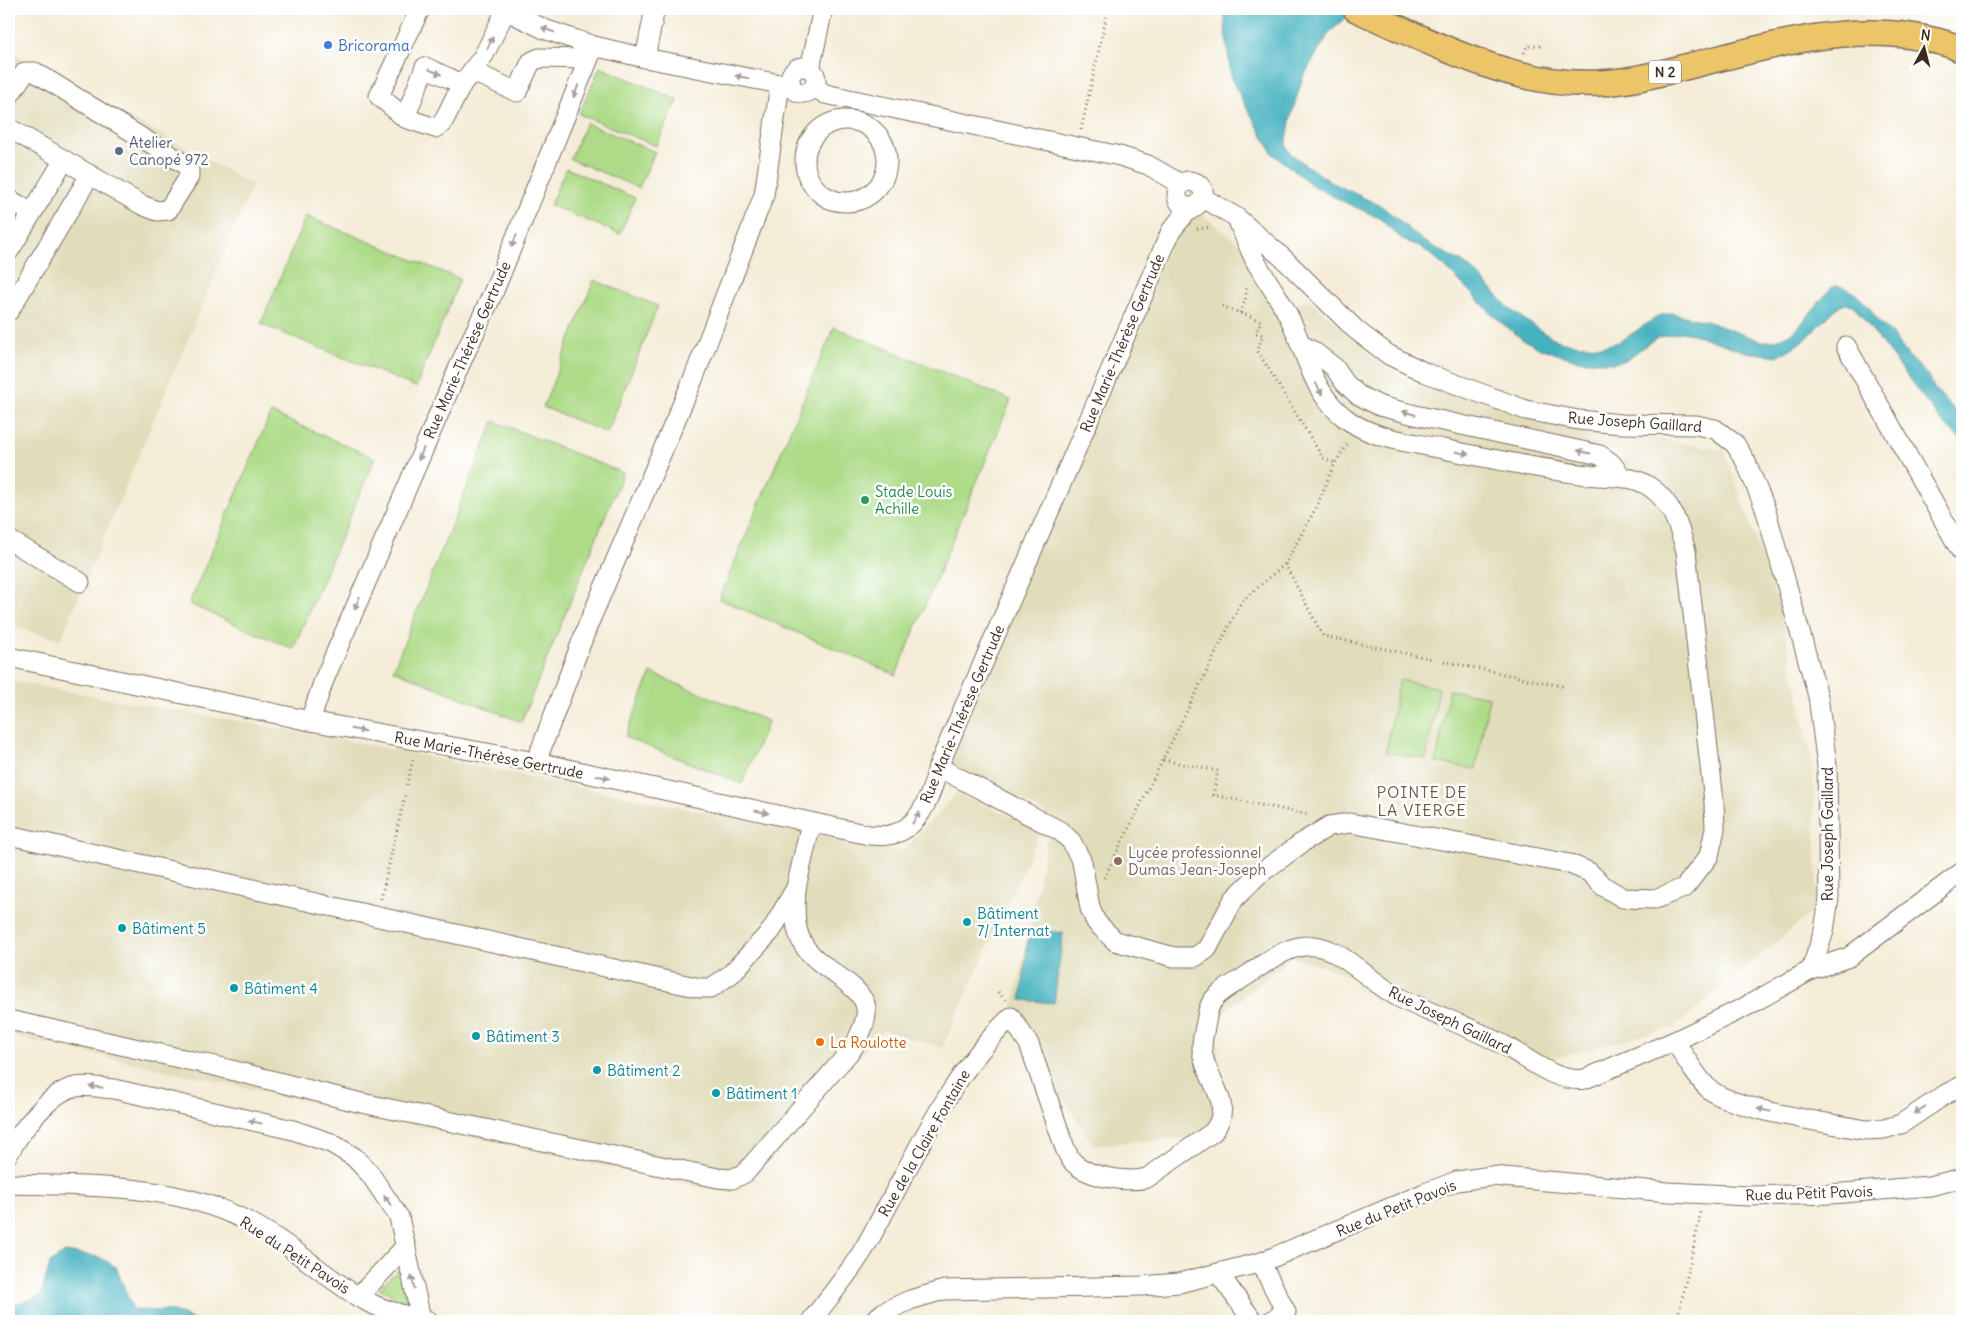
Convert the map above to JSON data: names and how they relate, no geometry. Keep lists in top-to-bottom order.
{
  "streets": {
    "main road": ["N 2"],
    "street": [
      "Rue Marie-Thérèse Gertrude",
      "Rue Joseph Gaillard",
      "Rue de la Claire Fontaine",
      "Rue du Petit Pavois"
    ]
  },
  "crossings": [
    ["Rue Marie-Thérèse Gertrude", "Rue Joseph Gaillard"],
    ["Rue Joseph Gaillard", "Rue de la Claire Fontaine"]
  ],
  "districts": ["POINTE DE LA VIERGE"],
  "places": [
    "Bricorama",
    "Atelier Canopé 972",
    "Stade Louis Achille",
    "Lycée professionnel Dumas Jean-Joseph",
    "Bâtiment 7/ Internat",
    "Bâtiment 5",
    "Bâtiment 4",
    "Bâtiment 3",
    "La Roulotte",
    "Bâtiment 2",
    "Bâtiment 1"
  ],
  "north": "top"
}
